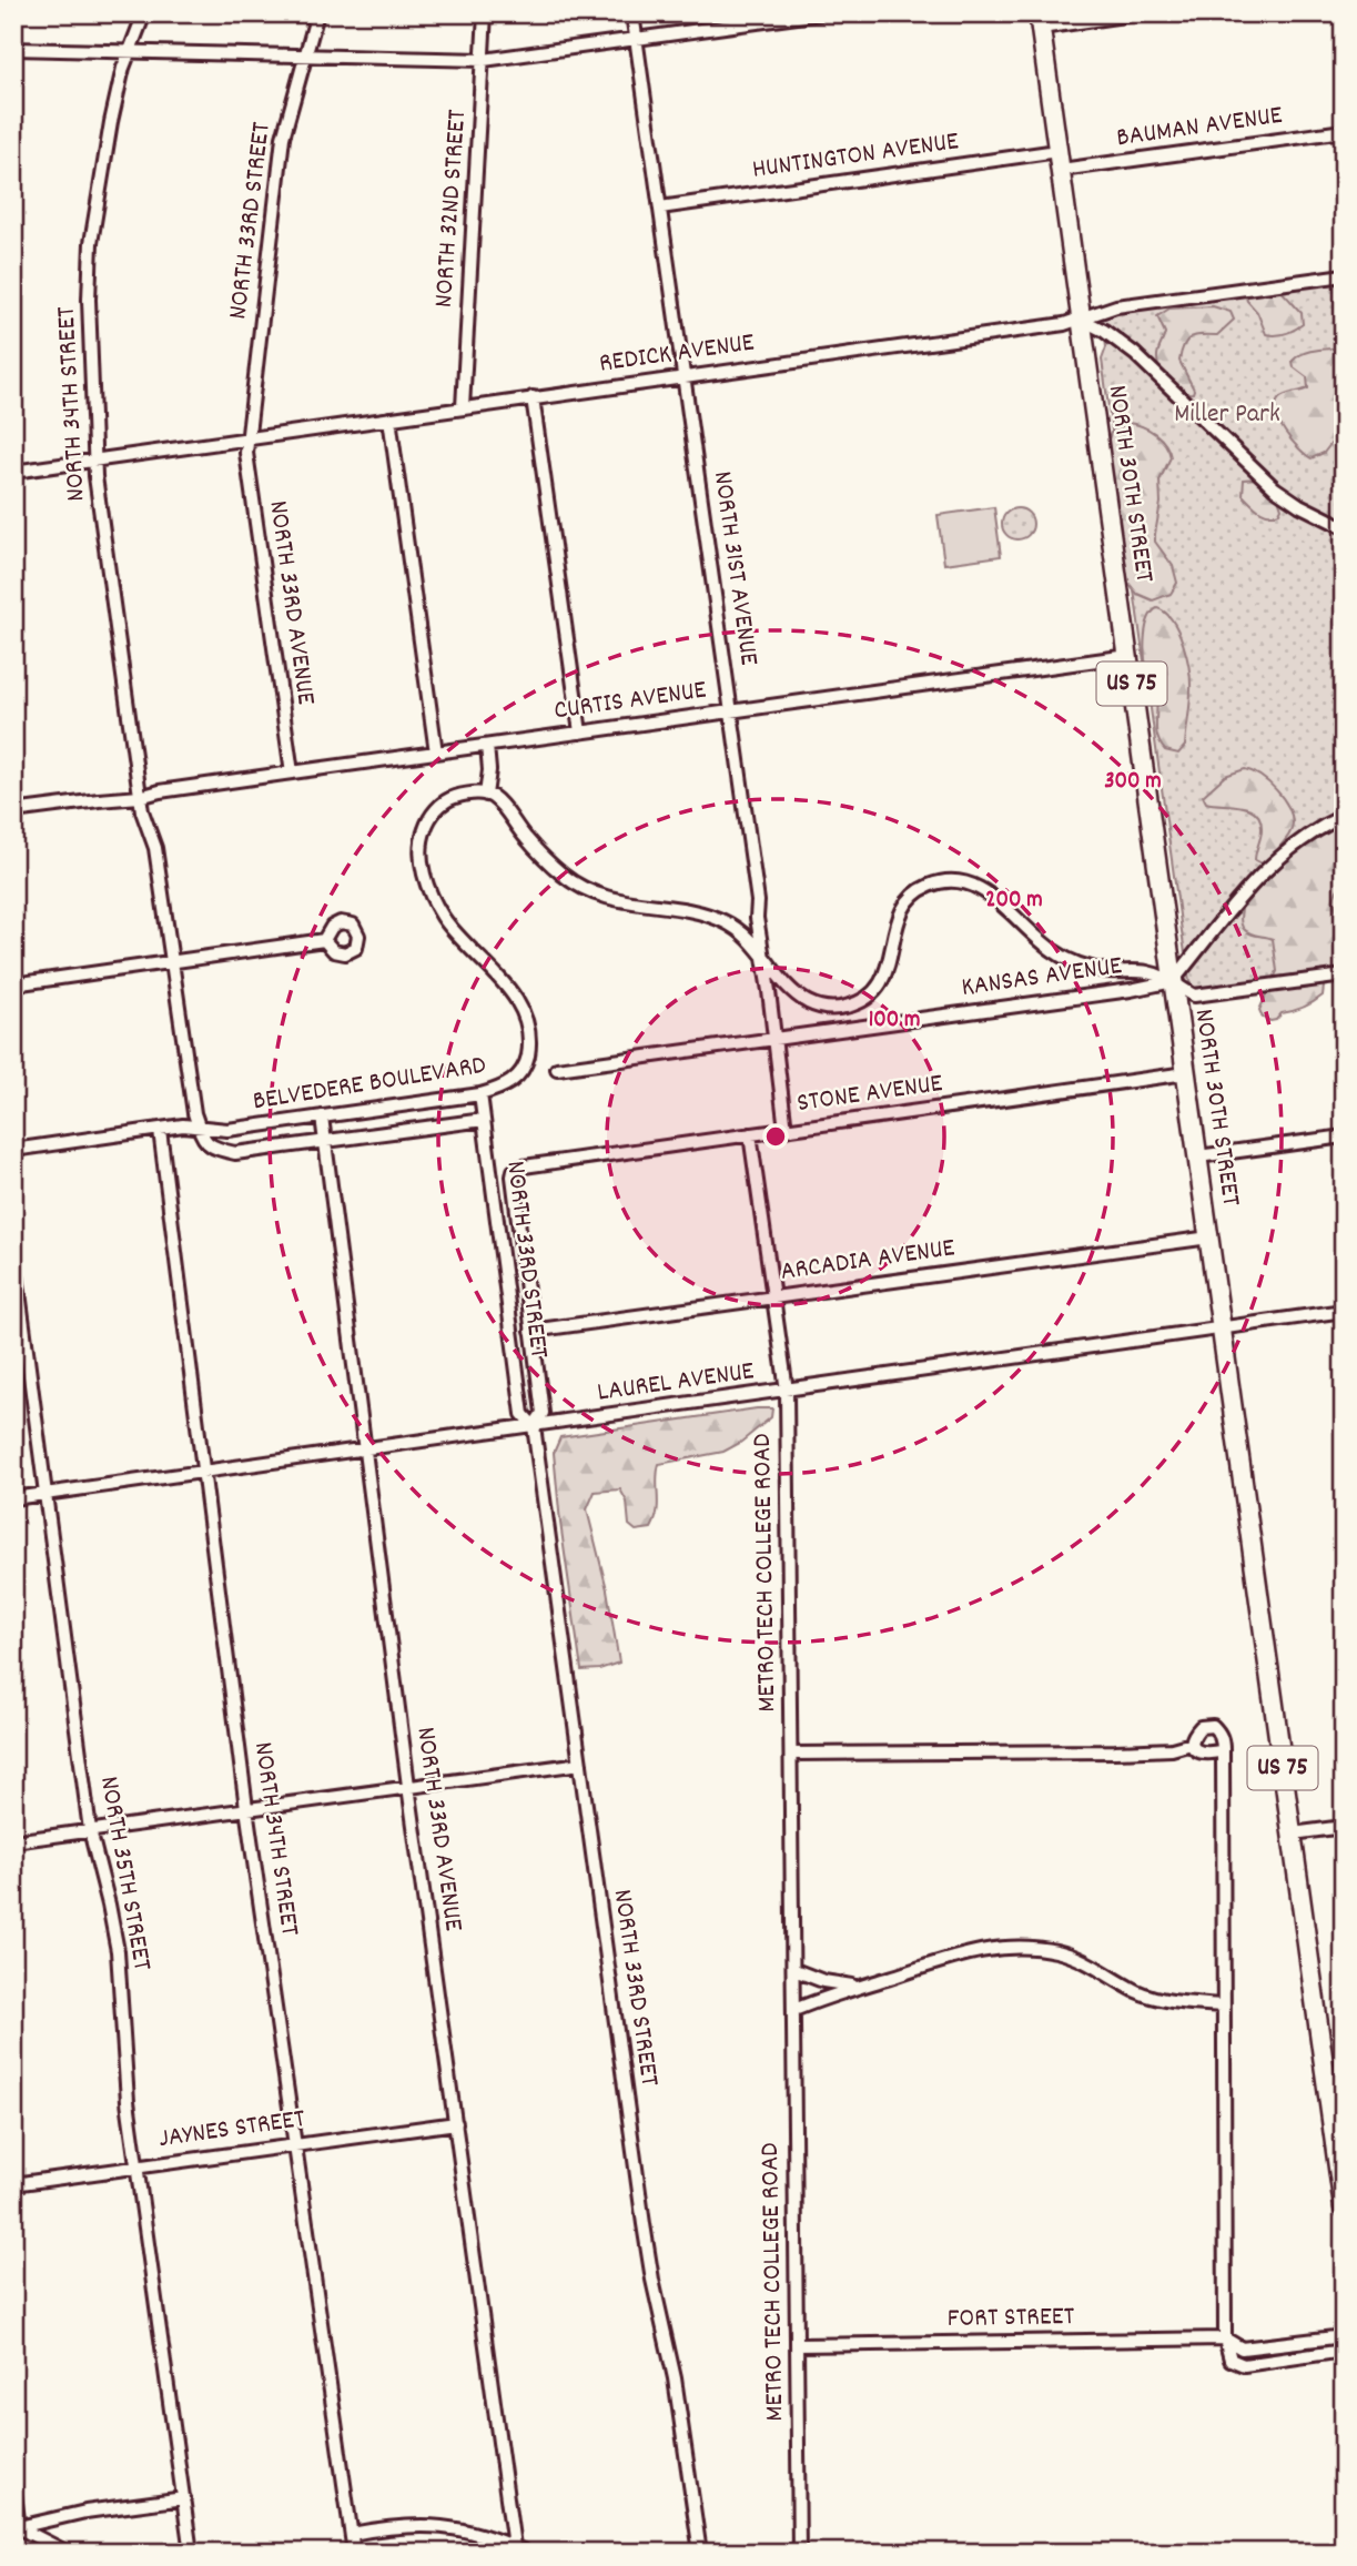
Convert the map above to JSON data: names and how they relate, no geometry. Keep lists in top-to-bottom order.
{
  "streets": {
    "highway": ["NORTH 30TH STREET", "US 75"],
    "street": [
      "BAUMAN AVENUE",
      "HUNTINGTON AVENUE",
      "NORTH 32ND STREET",
      "NORTH 33RD STREET",
      "REDICK AVENUE",
      "NORTH 34TH STREET",
      "NORTH 31ST AVENUE",
      "NORTH 33RD AVENUE",
      "CURTIS AVENUE",
      "KANSAS AVENUE",
      "BELVEDERE BOULEVARD",
      "STONE AVENUE",
      "ARCADIA AVENUE",
      "LAUREL AVENUE",
      "METRO TECH COLLEGE ROAD",
      "NORTH 35TH STREET",
      "JAYNES STREET",
      "FORT STREET"
    ]
  },
  "crossings": [
    ["BAUMAN AVENUE", "NORTH 30TH STREET"],
    ["HUNTINGTON AVENUE", "NORTH 30TH STREET"],
    ["HUNTINGTON AVENUE", "NORTH 31ST AVENUE"],
    ["NORTH 32ND STREET", "REDICK AVENUE"],
    ["NORTH 33RD STREET", "REDICK AVENUE"],
    ["NORTH 33RD STREET", "NORTH 33RD AVENUE"],
    ["NORTH 33RD STREET", "BELVEDERE BOULEVARD"],
    ["NORTH 33RD STREET", "STONE AVENUE"],
    ["NORTH 33RD STREET", "ARCADIA AVENUE"],
    ["NORTH 33RD STREET", "LAUREL AVENUE"],
    ["REDICK AVENUE", "NORTH 34TH STREET"],
    ["REDICK AVENUE", "NORTH 30TH STREET"],
    ["REDICK AVENUE", "NORTH 31ST AVENUE"],
    ["REDICK AVENUE", "NORTH 33RD AVENUE"],
    ["NORTH 34TH STREET", "CURTIS AVENUE"],
    ["NORTH 34TH STREET", "LAUREL AVENUE"],
    ["NORTH 34TH STREET", "JAYNES STREET"],
    ["NORTH 30TH STREET", "CURTIS AVENUE"],
    ["NORTH 30TH STREET", "KANSAS AVENUE"],
    ["NORTH 30TH STREET", "STONE AVENUE"],
    ["NORTH 30TH STREET", "ARCADIA AVENUE"],
    ["NORTH 30TH STREET", "LAUREL AVENUE"],
    ["NORTH 31ST AVENUE", "CURTIS AVENUE"],
    ["NORTH 31ST AVENUE", "KANSAS AVENUE"],
    ["NORTH 31ST AVENUE", "STONE AVENUE"],
    ["NORTH 33RD AVENUE", "CURTIS AVENUE"],
    ["NORTH 33RD AVENUE", "BELVEDERE BOULEVARD"],
    ["NORTH 33RD AVENUE", "LAUREL AVENUE"],
    ["NORTH 33RD AVENUE", "JAYNES STREET"],
    ["LAUREL AVENUE", "METRO TECH COLLEGE ROAD"],
    ["LAUREL AVENUE", "NORTH 35TH STREET"],
    ["METRO TECH COLLEGE ROAD", "FORT STREET"],
    ["NORTH 35TH STREET", "JAYNES STREET"]
  ],
  "parks": ["Miller Park"],
  "rings": ["300 m", "200 m", "100 m"]
}
